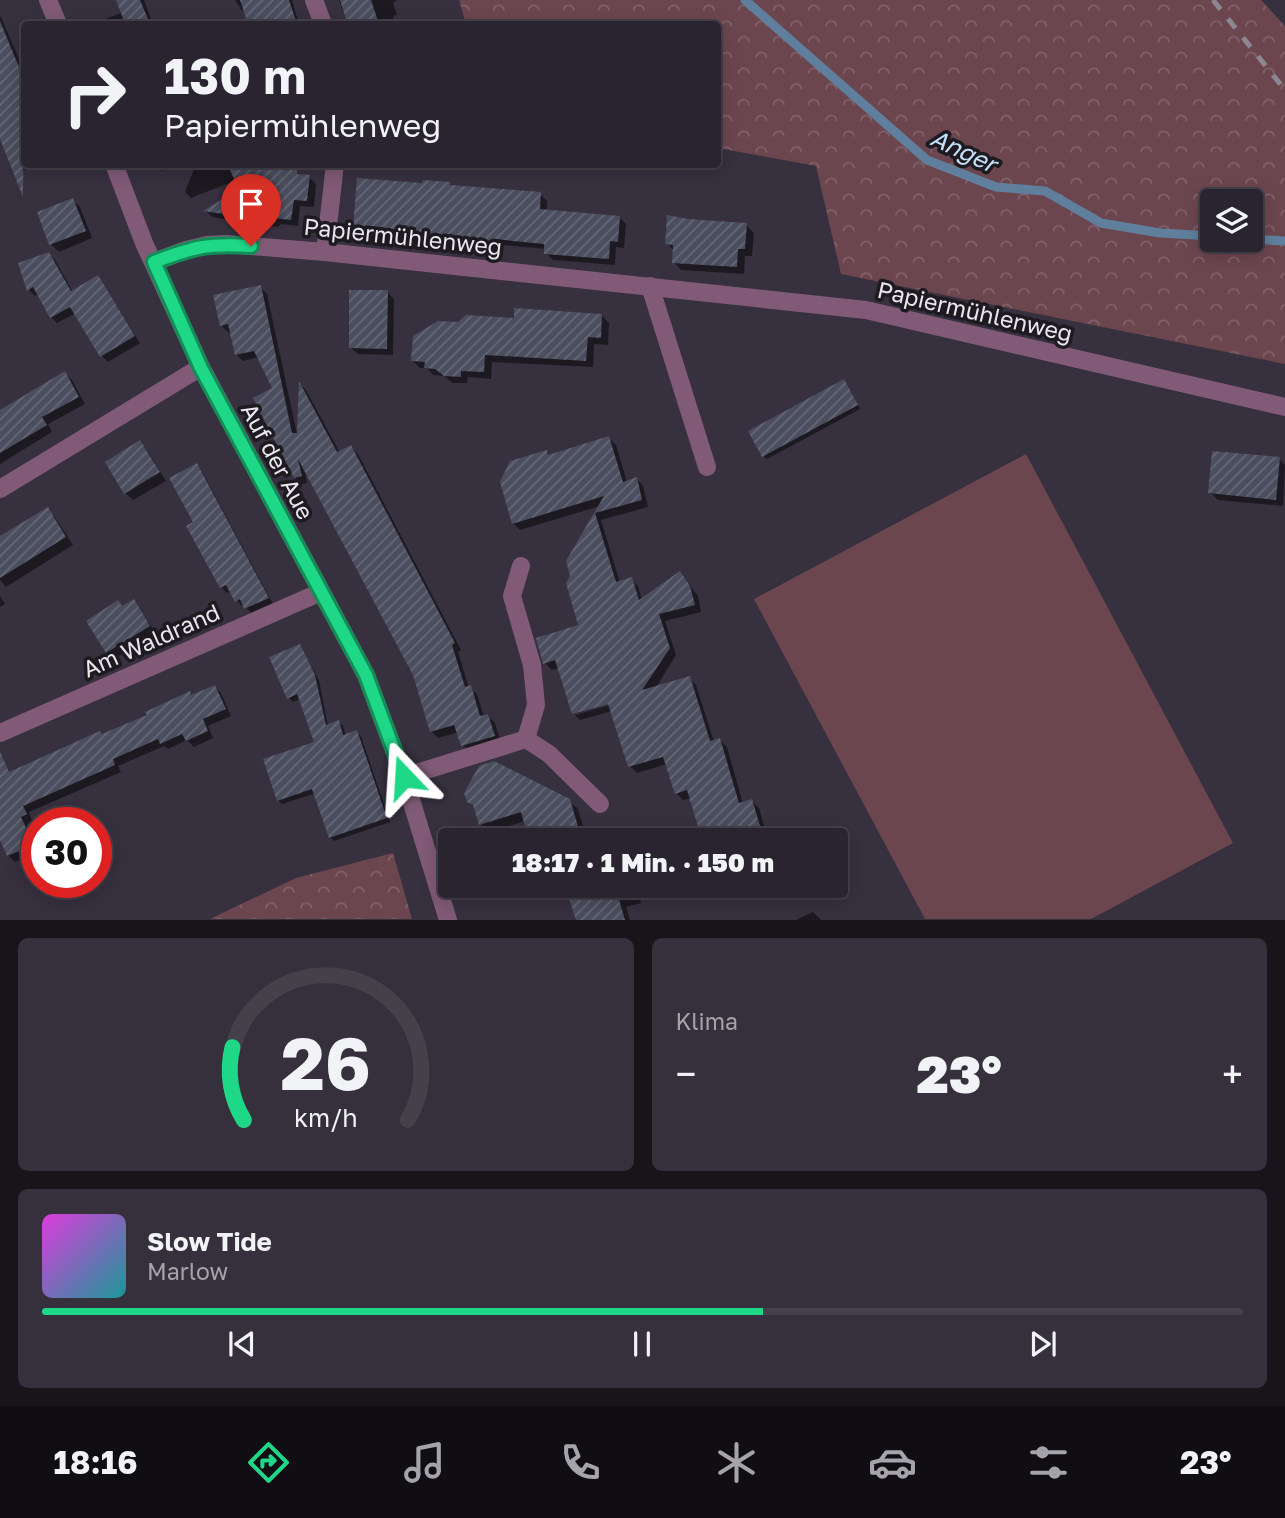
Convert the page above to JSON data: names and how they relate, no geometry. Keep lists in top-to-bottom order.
{
  "streets": {
    "street": ["Papiermühlenweg", "Auf der Aue", "Am Waldrand"]
  },
  "crossings": [
    ["Papiermühlenweg", "Auf der Aue"],
    ["Auf der Aue", "Am Waldrand"]
  ],
  "water": ["Anger"],
  "page": {
    "turn": ["130 m", "Papiermühlenweg"],
    "limit": "30",
    "trip": "18:17 · 1 Min. · 150 m",
    "tile": "Klima",
    "heat": ["−", "23°", "+"],
    "song": ["Slow Tide", "Marlow"],
    "tabs": ["18:16", "23°"],
    "gauge": ["26", "km/h"]
  }
}
